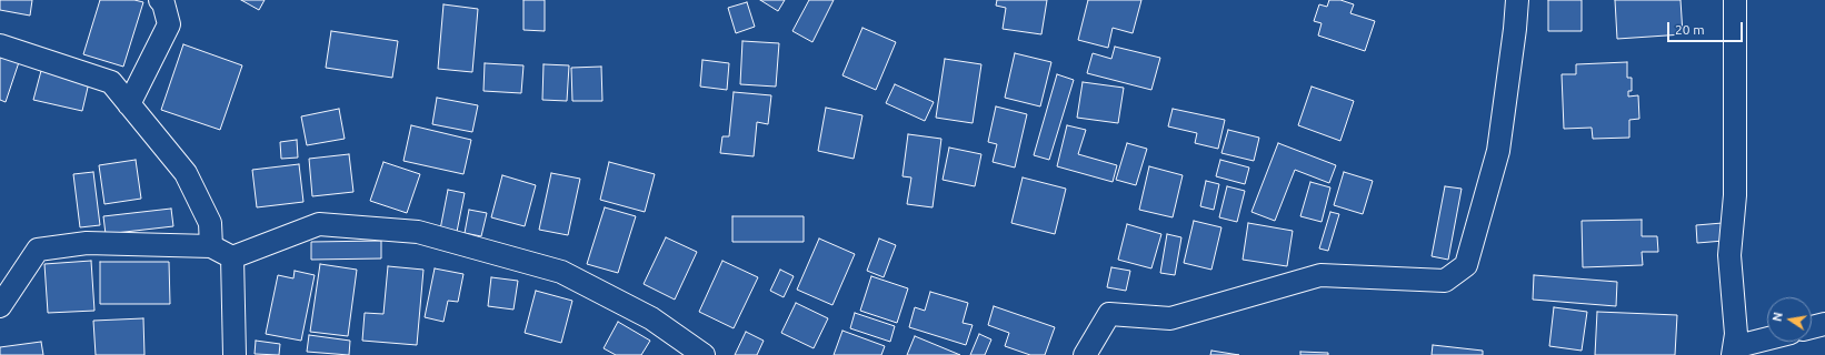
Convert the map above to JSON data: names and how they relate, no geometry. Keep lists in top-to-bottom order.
{
  "scale_bar": "20 m",
  "north": "left"
}
